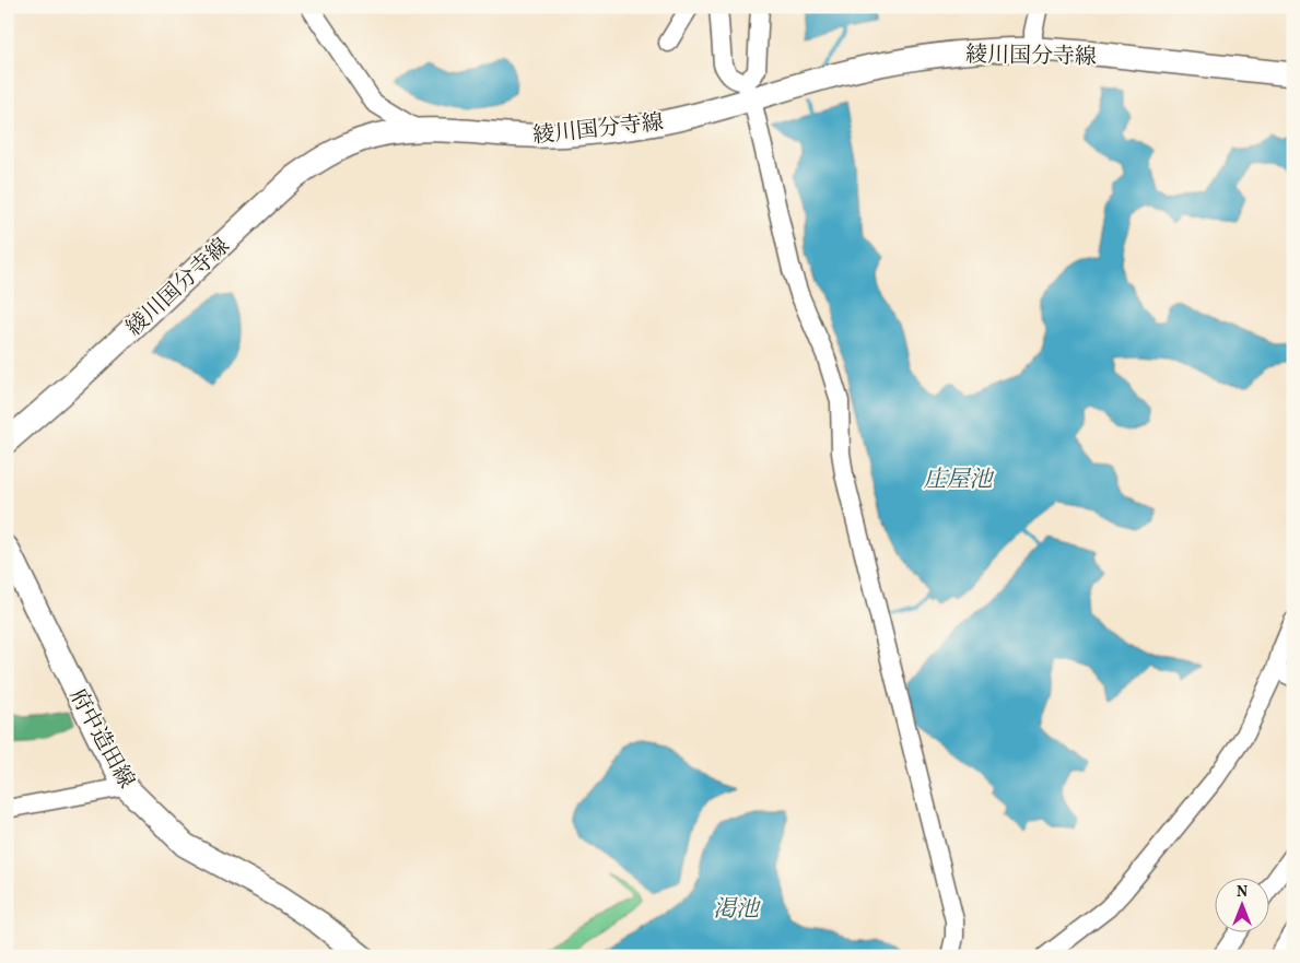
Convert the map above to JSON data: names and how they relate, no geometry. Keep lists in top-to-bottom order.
{
  "streets": {
    "main road": ["綾川国分寺線", "府中造田線"]
  },
  "water": ["庄屋池", "渇池"],
  "north": "top"
}
